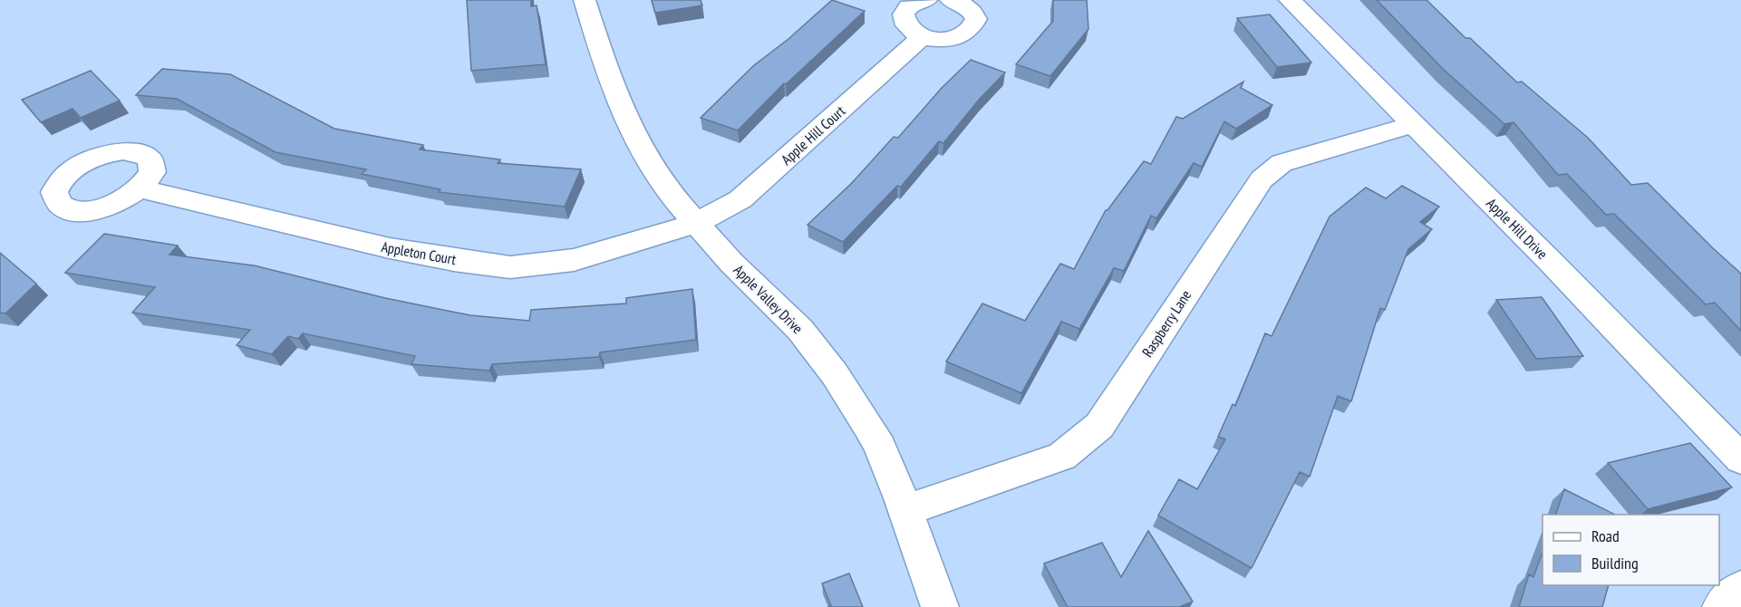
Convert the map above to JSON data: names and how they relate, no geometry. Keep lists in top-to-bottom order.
{
  "streets": {
    "street": [
      "Apple Hill Court",
      "Apple Hill Drive",
      "Appleton Court",
      "Apple Valley Drive",
      "Raspberry Lane"
    ]
  },
  "crossings": [
    ["Apple Hill Court", "Appleton Court"],
    ["Apple Hill Court", "Apple Valley Drive"],
    ["Apple Hill Drive", "Raspberry Lane"],
    ["Appleton Court", "Apple Valley Drive"],
    ["Apple Valley Drive", "Raspberry Lane"]
  ],
  "legend": ["Road", "Building"]
}
